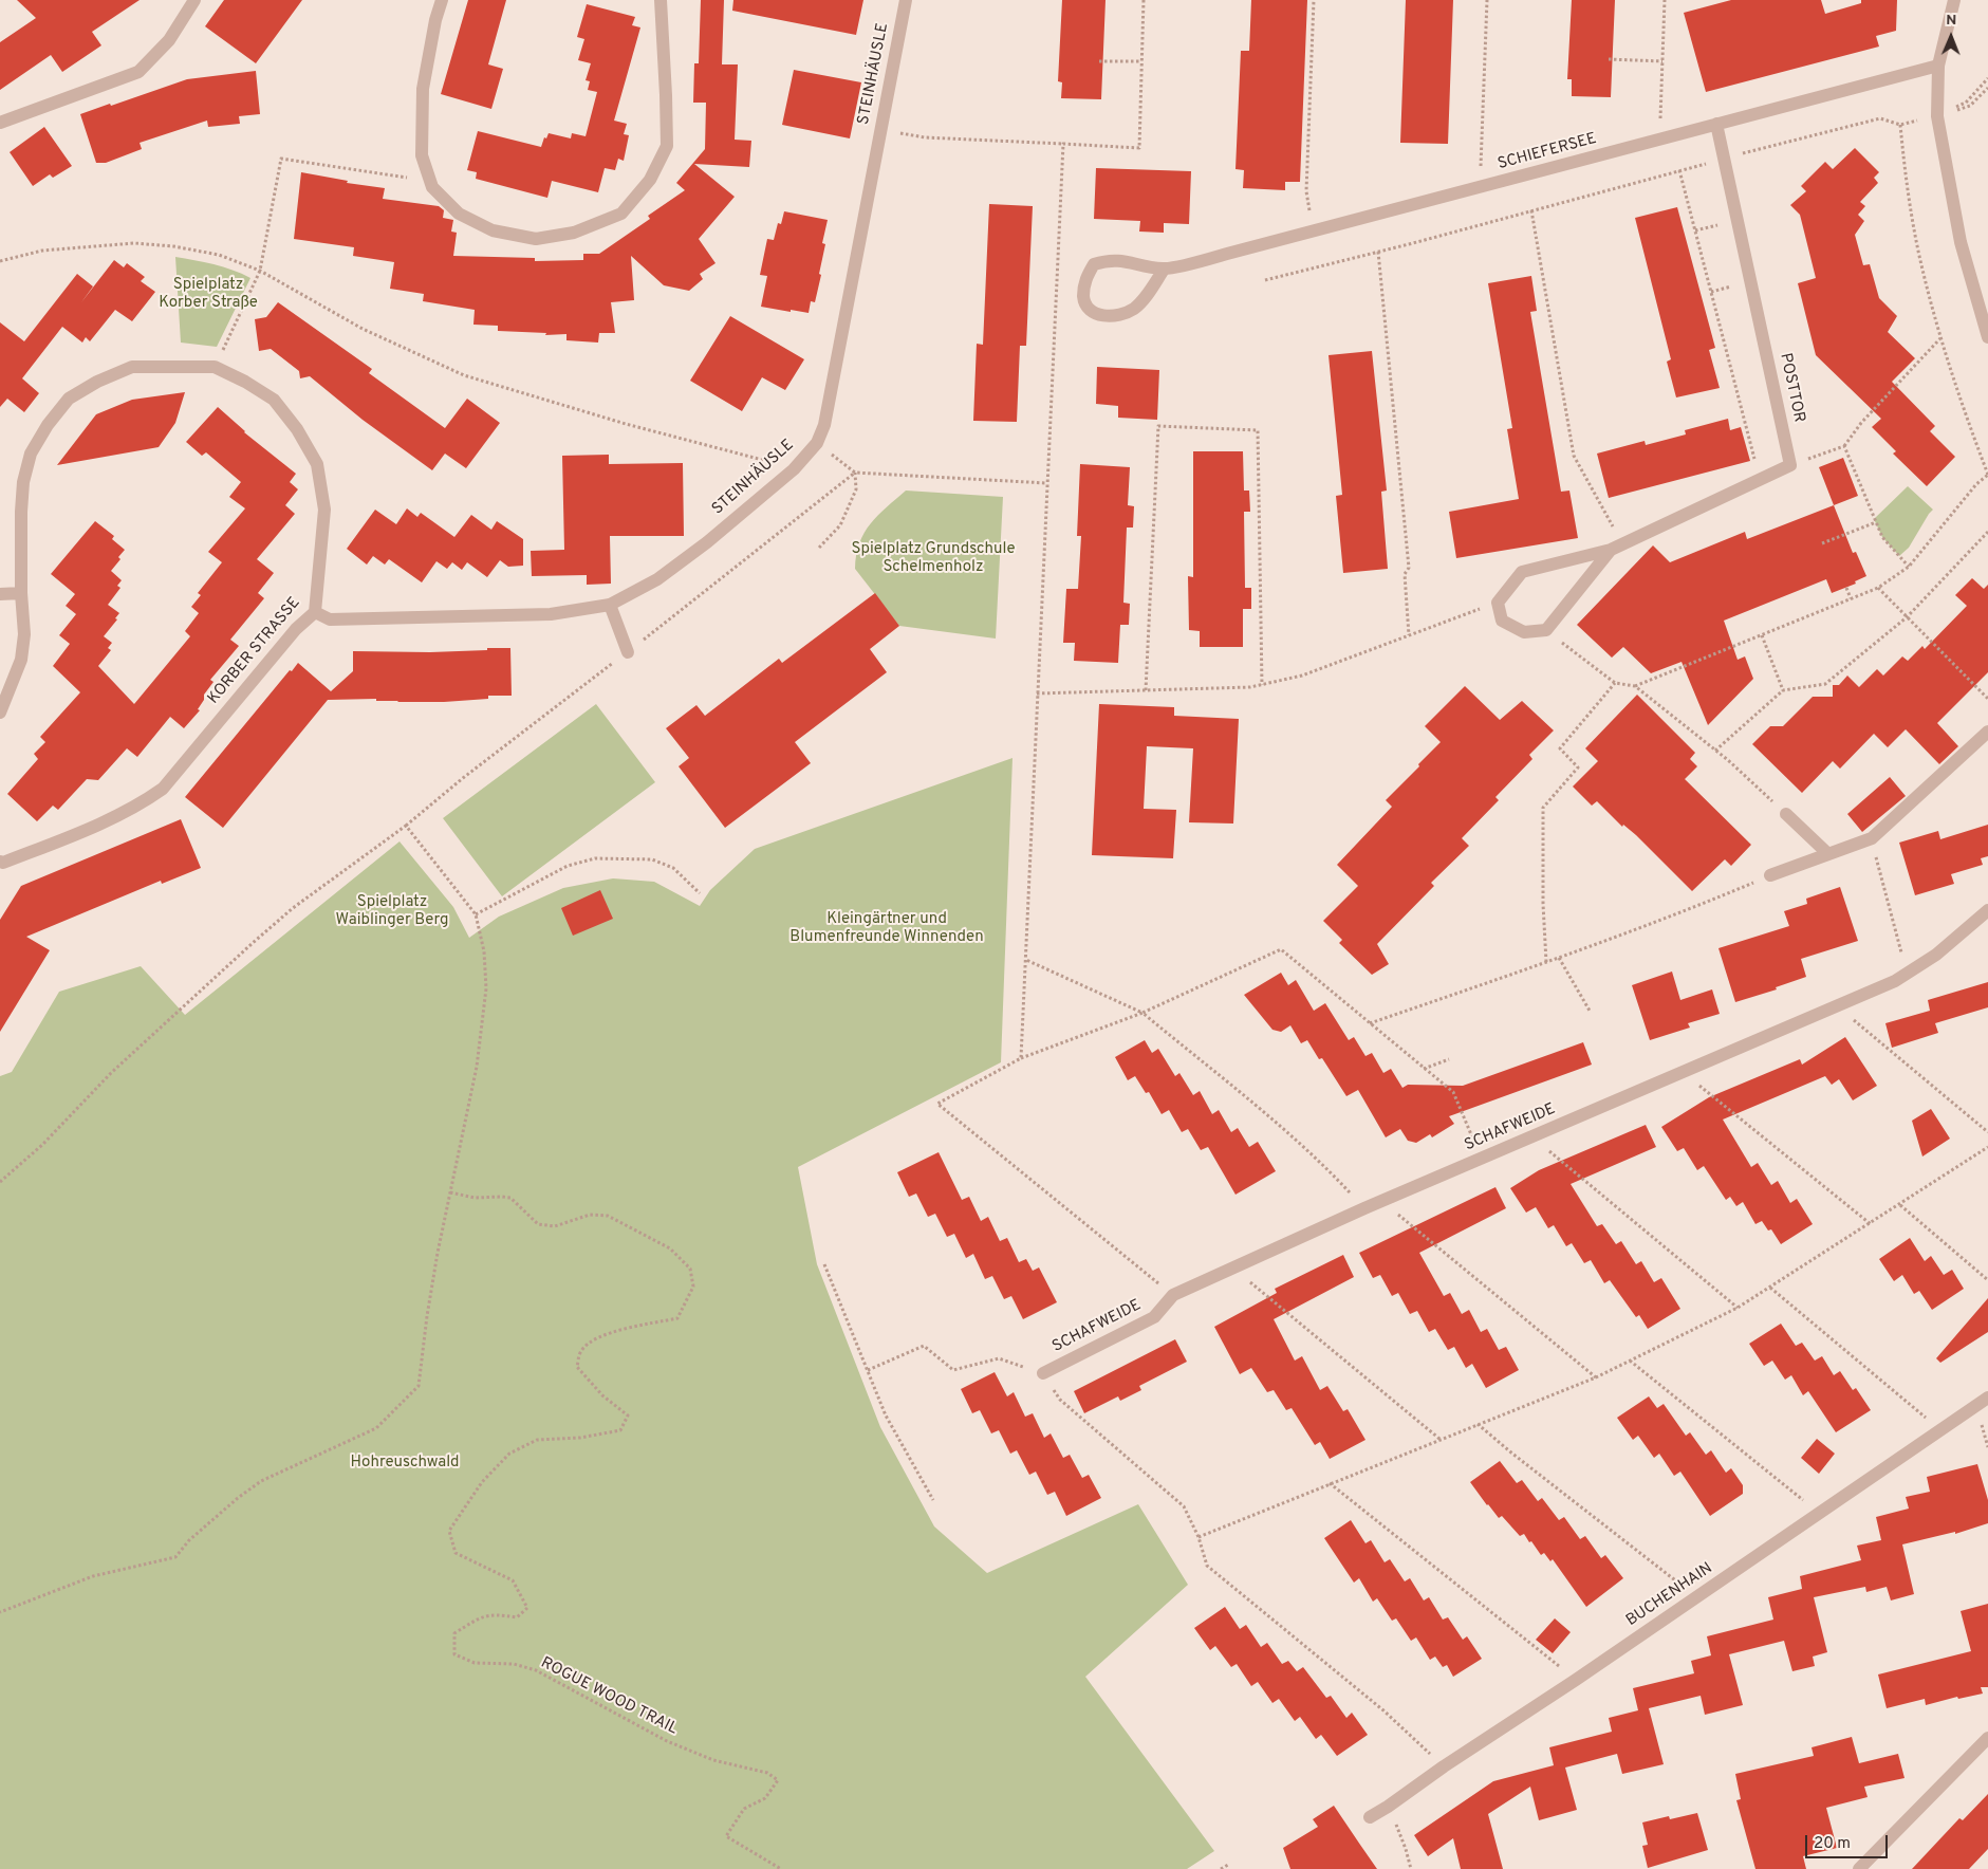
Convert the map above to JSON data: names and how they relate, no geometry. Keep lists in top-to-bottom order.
{
  "streets": {
    "street": [
      "STEINHÄUSLE",
      "SCHIEFERSEE",
      "POSTTOR",
      "KORBER STRASSE",
      "SCHAFWEIDE",
      "BUCHENHAIN"
    ],
    "path": ["ROGUE WOOD TRAIL"]
  },
  "crossings": [
    ["STEINHÄUSLE", "KORBER STRASSE"],
    ["SCHIEFERSEE", "POSTTOR"]
  ],
  "parks": [
    "Spielplatz Korber Straße",
    "Spielplatz Grundschule Schelmenholz",
    "Spielplatz Waiblinger Berg",
    "Kleingärtner und Blumenfreunde Winnenden",
    "Hohreuschwald"
  ],
  "scale_bar": "20 m",
  "north": "top"
}
